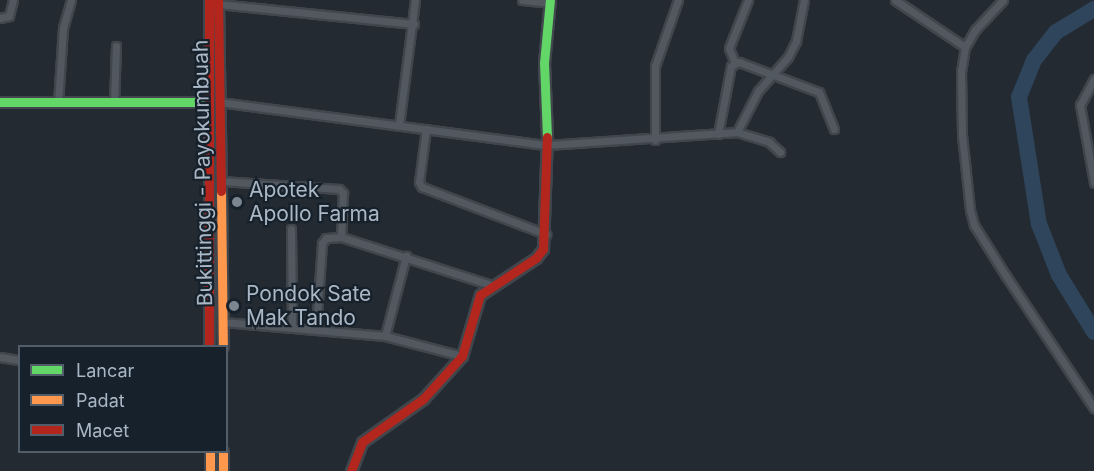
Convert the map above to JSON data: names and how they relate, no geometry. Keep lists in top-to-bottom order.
{
  "streets": {
    "main road": ["Bukittinggi - Payokumbuah"]
  },
  "places": ["Apotek Apollo Farma", "Pondok Sate Mak Tando"],
  "legend": ["Lancar", "Padat", "Macet"]
}
